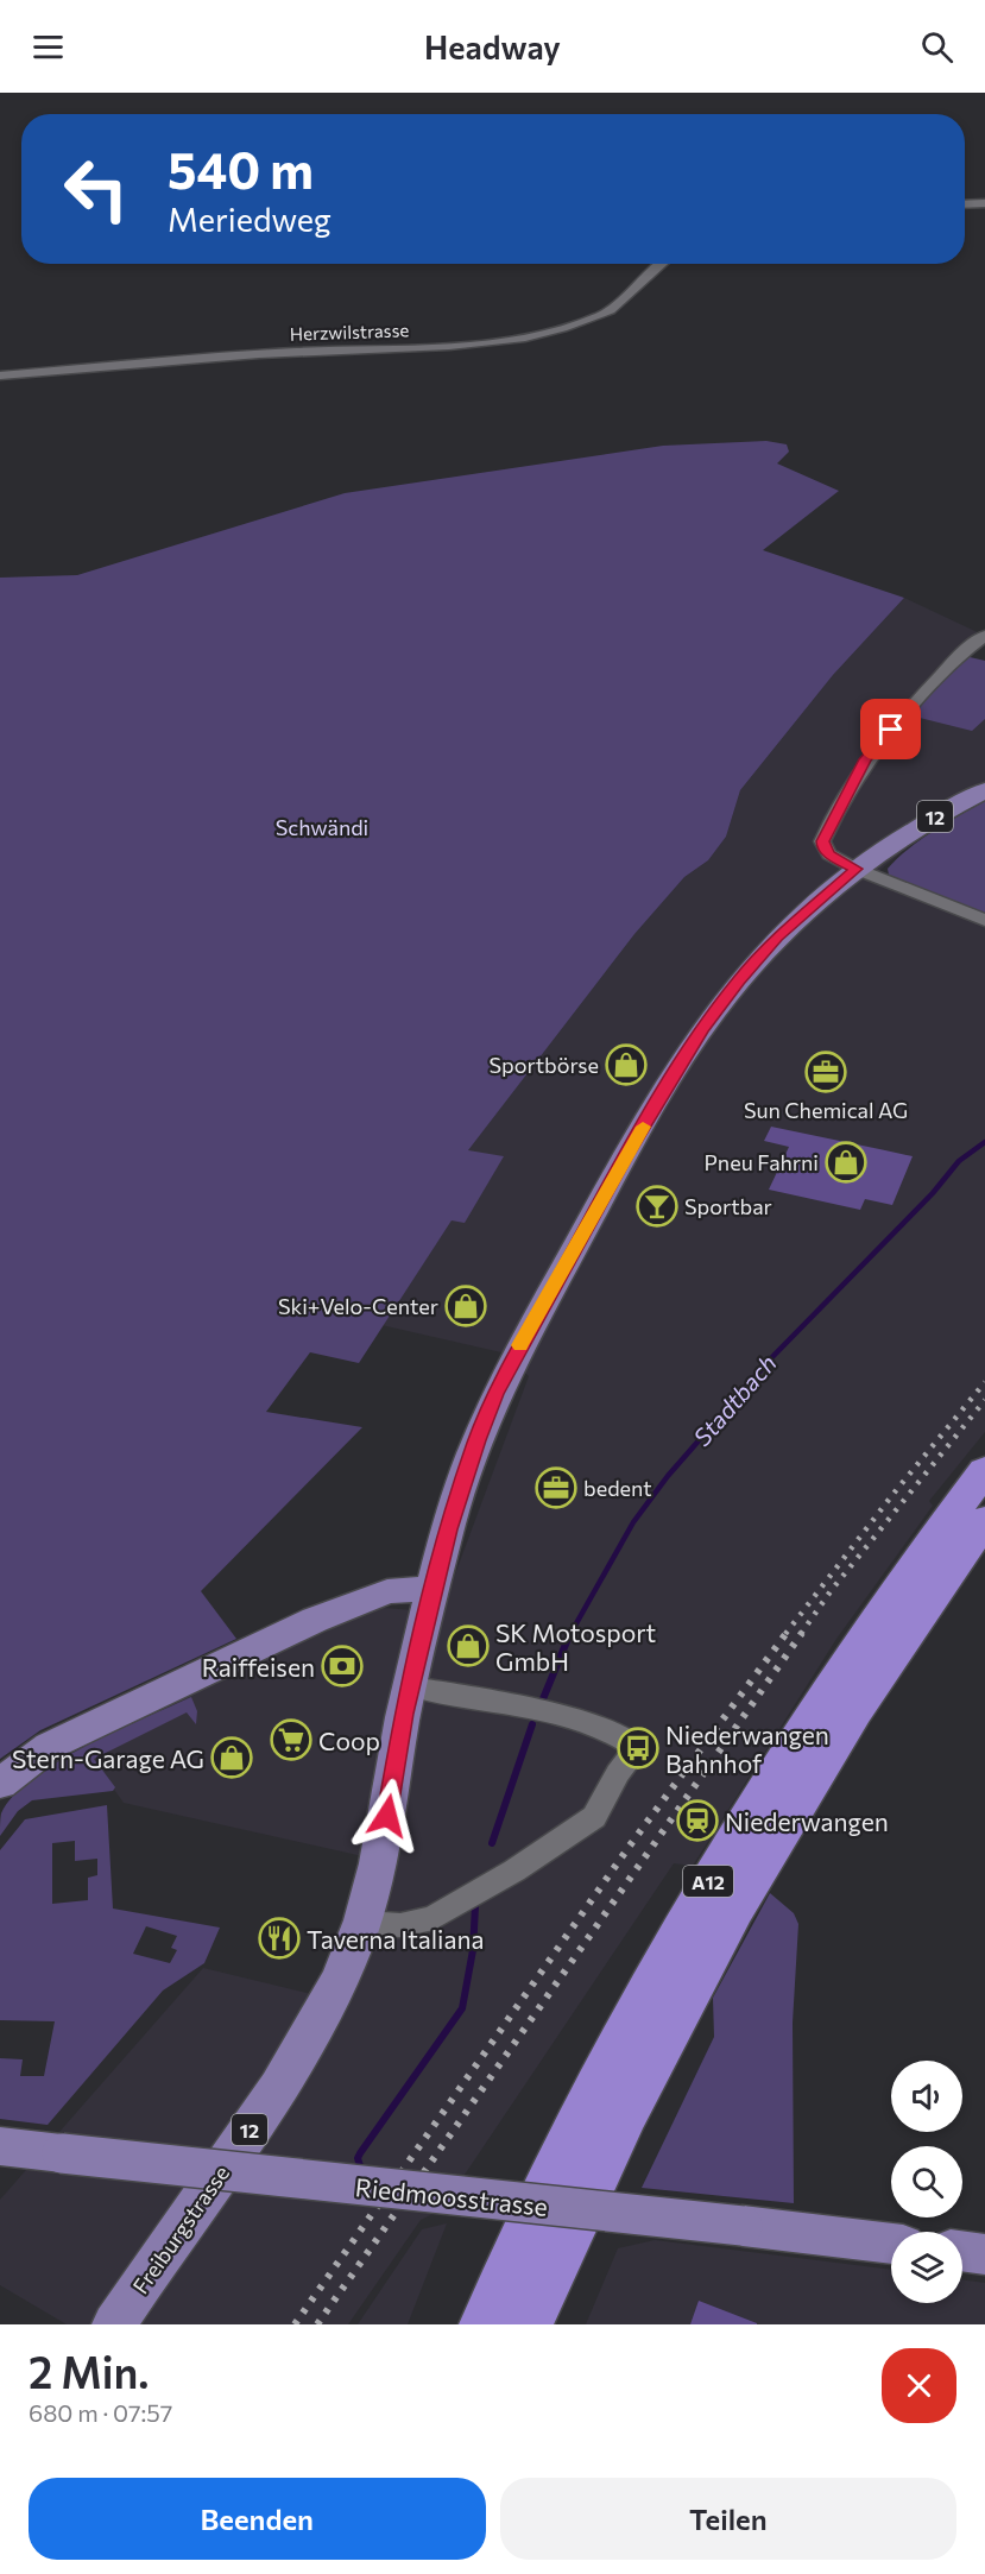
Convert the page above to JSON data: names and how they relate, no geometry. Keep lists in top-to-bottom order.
{
  "streets": {
    "highway": ["A12"],
    "main road": ["12", "Riedmoosstrasse", "Freiburgstrasse"],
    "street": ["Herzwilstrasse"]
  },
  "water": ["Stadtbach"],
  "parks": ["Schwändi"],
  "places": {
    "shop": [
      "Sportbörse",
      "Pneu Fahrni",
      "Ski+Velo-Center",
      "SK Motosport GmbH",
      "Stern-Garage AG"
    ],
    "office": ["Sun Chemical AG", "bedent"],
    "bar": ["Sportbar"],
    "bank": ["Raiffeisen"],
    "supermarket": ["Coop"],
    "bus stop": ["Niederwangen Bahnhof"],
    "station": ["Niederwangen"],
    "restaurant": ["Taverna Italiana"]
  },
  "page": {
    "header": "Headway",
    "turn": ["540 m", "Meriedweg"],
    "heading": ["2 Min.", "680 m · 07:57"],
    "buttons": ["Beenden", "Teilen"]
  }
}
